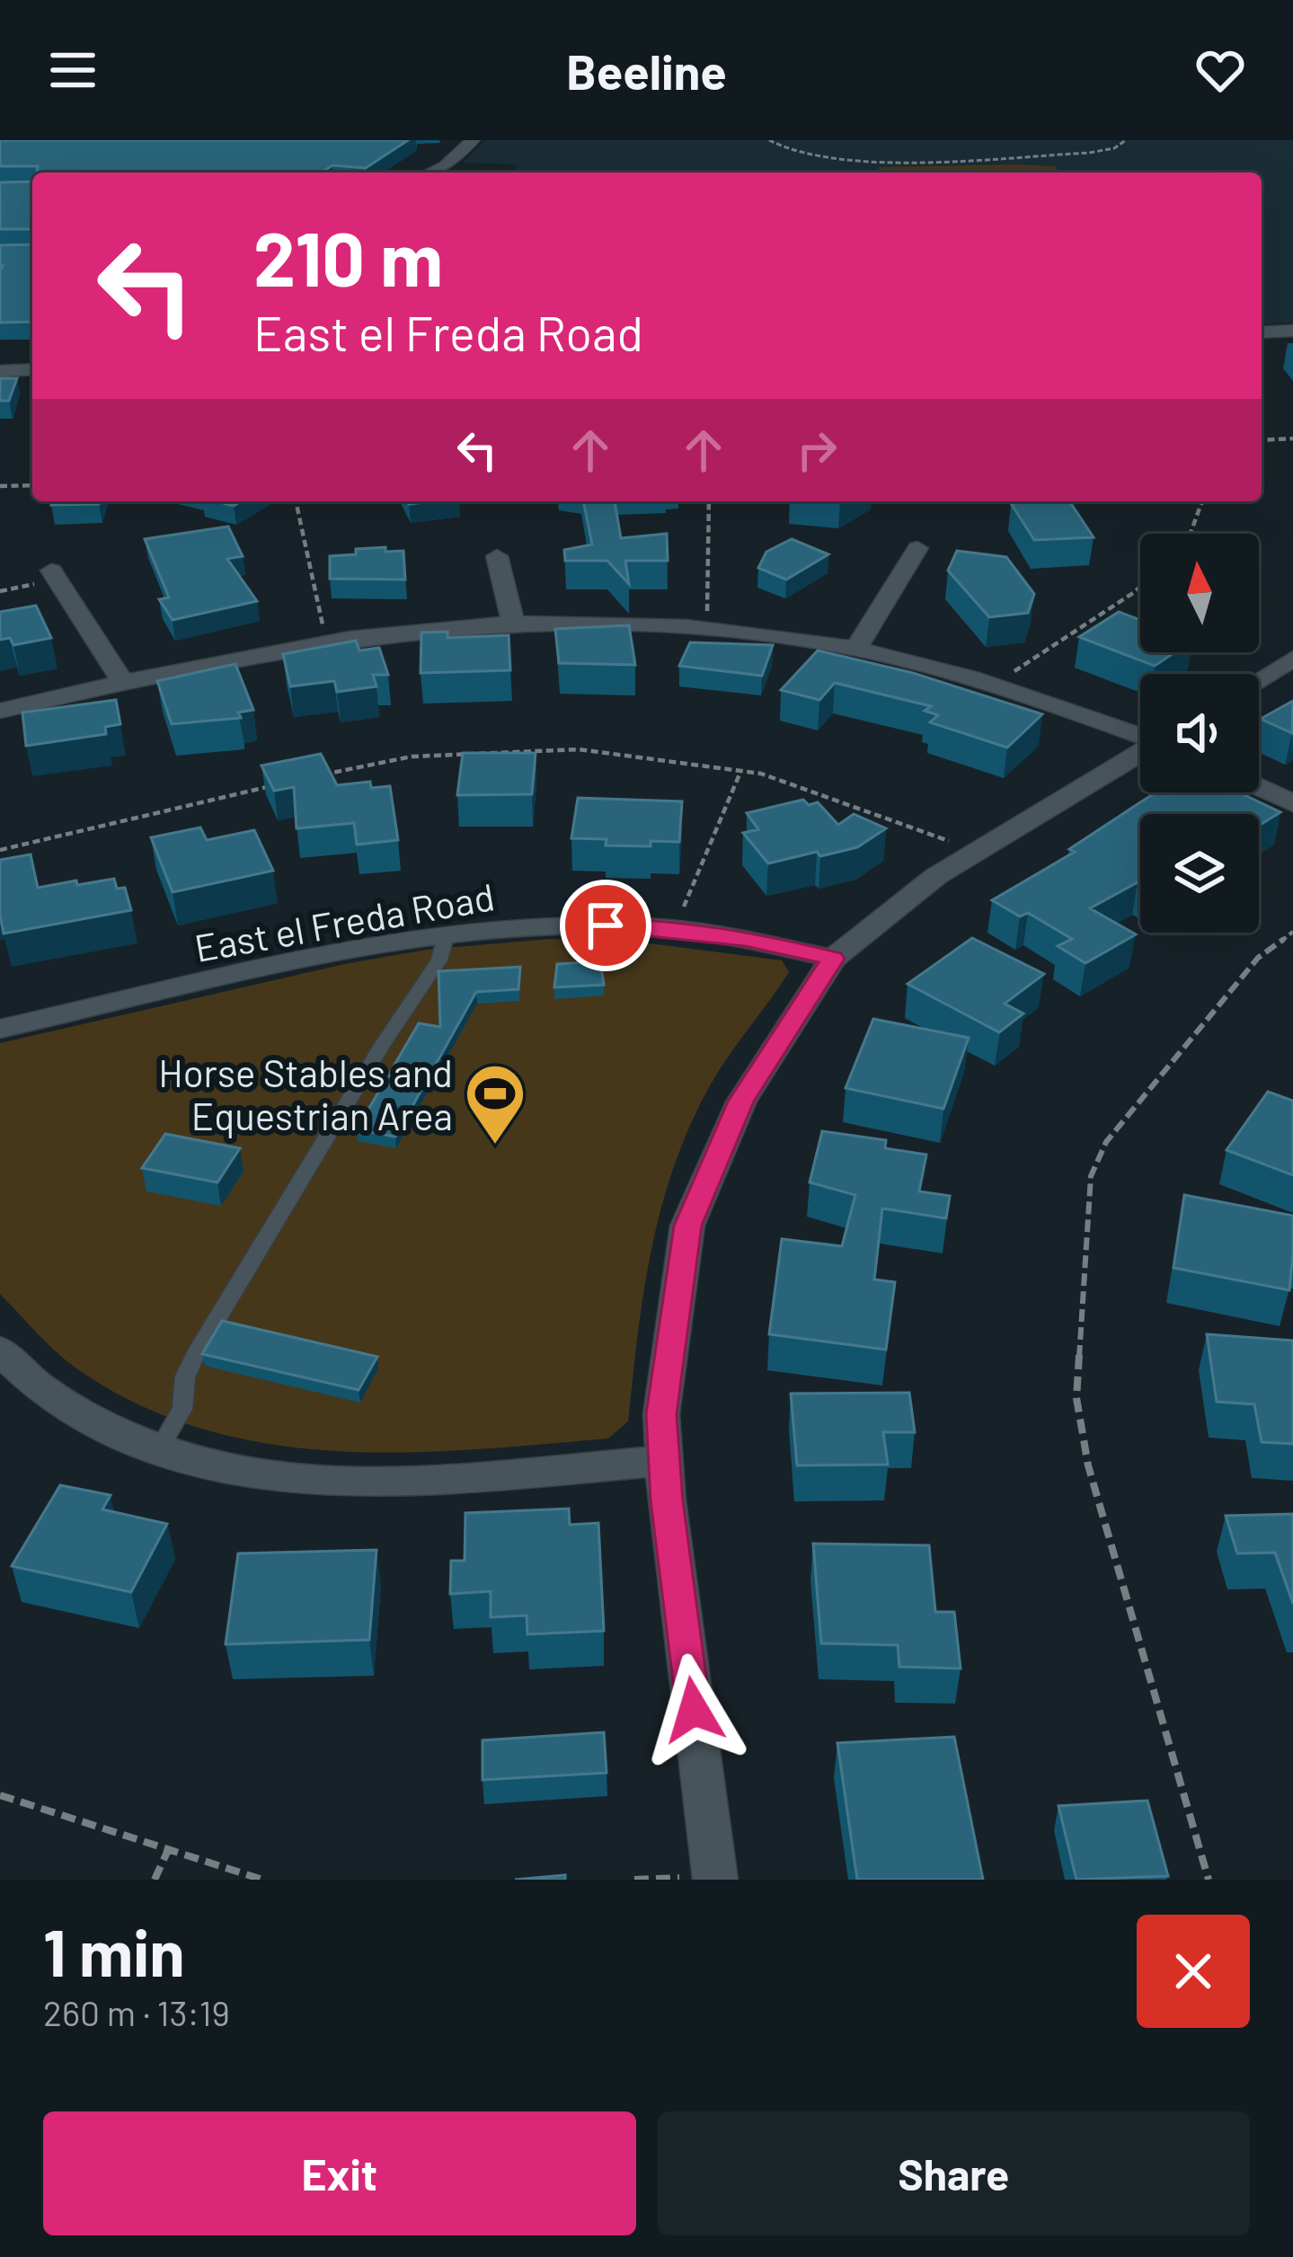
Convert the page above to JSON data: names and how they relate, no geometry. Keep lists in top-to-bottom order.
{
  "streets": {
    "street": ["East el Freda Road"]
  },
  "places": {
    "sports": ["Horse Stables and Equestrian Area"]
  },
  "north": "top",
  "page": {
    "header": "Beeline",
    "turn": ["210 m", "East el Freda Road"],
    "heading": ["1 min", "260 m · 13:19"],
    "buttons": ["Exit", "Share"]
  }
}
